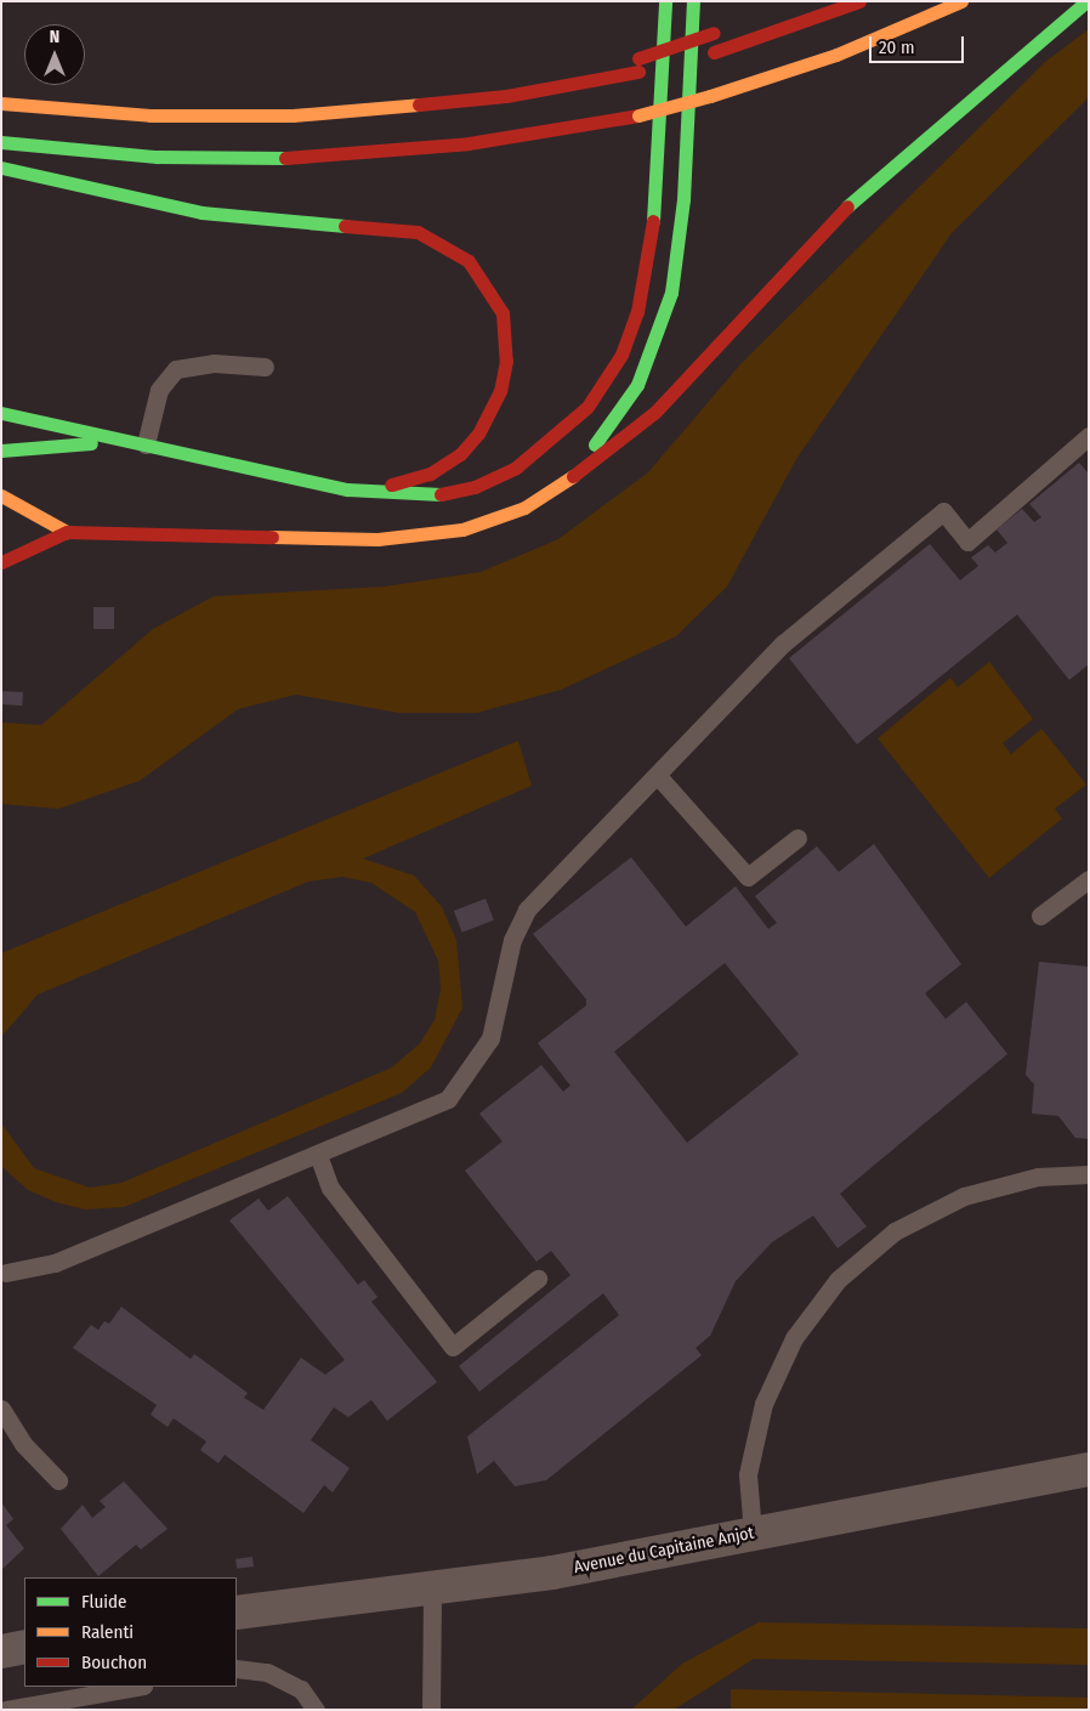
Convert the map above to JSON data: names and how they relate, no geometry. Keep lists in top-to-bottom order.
{
  "streets": {
    "street": ["Avenue du Capitaine Anjot"]
  },
  "legend": ["Fluide", "Ralenti", "Bouchon"],
  "scale_bar": "20 m",
  "north": "top"
}
